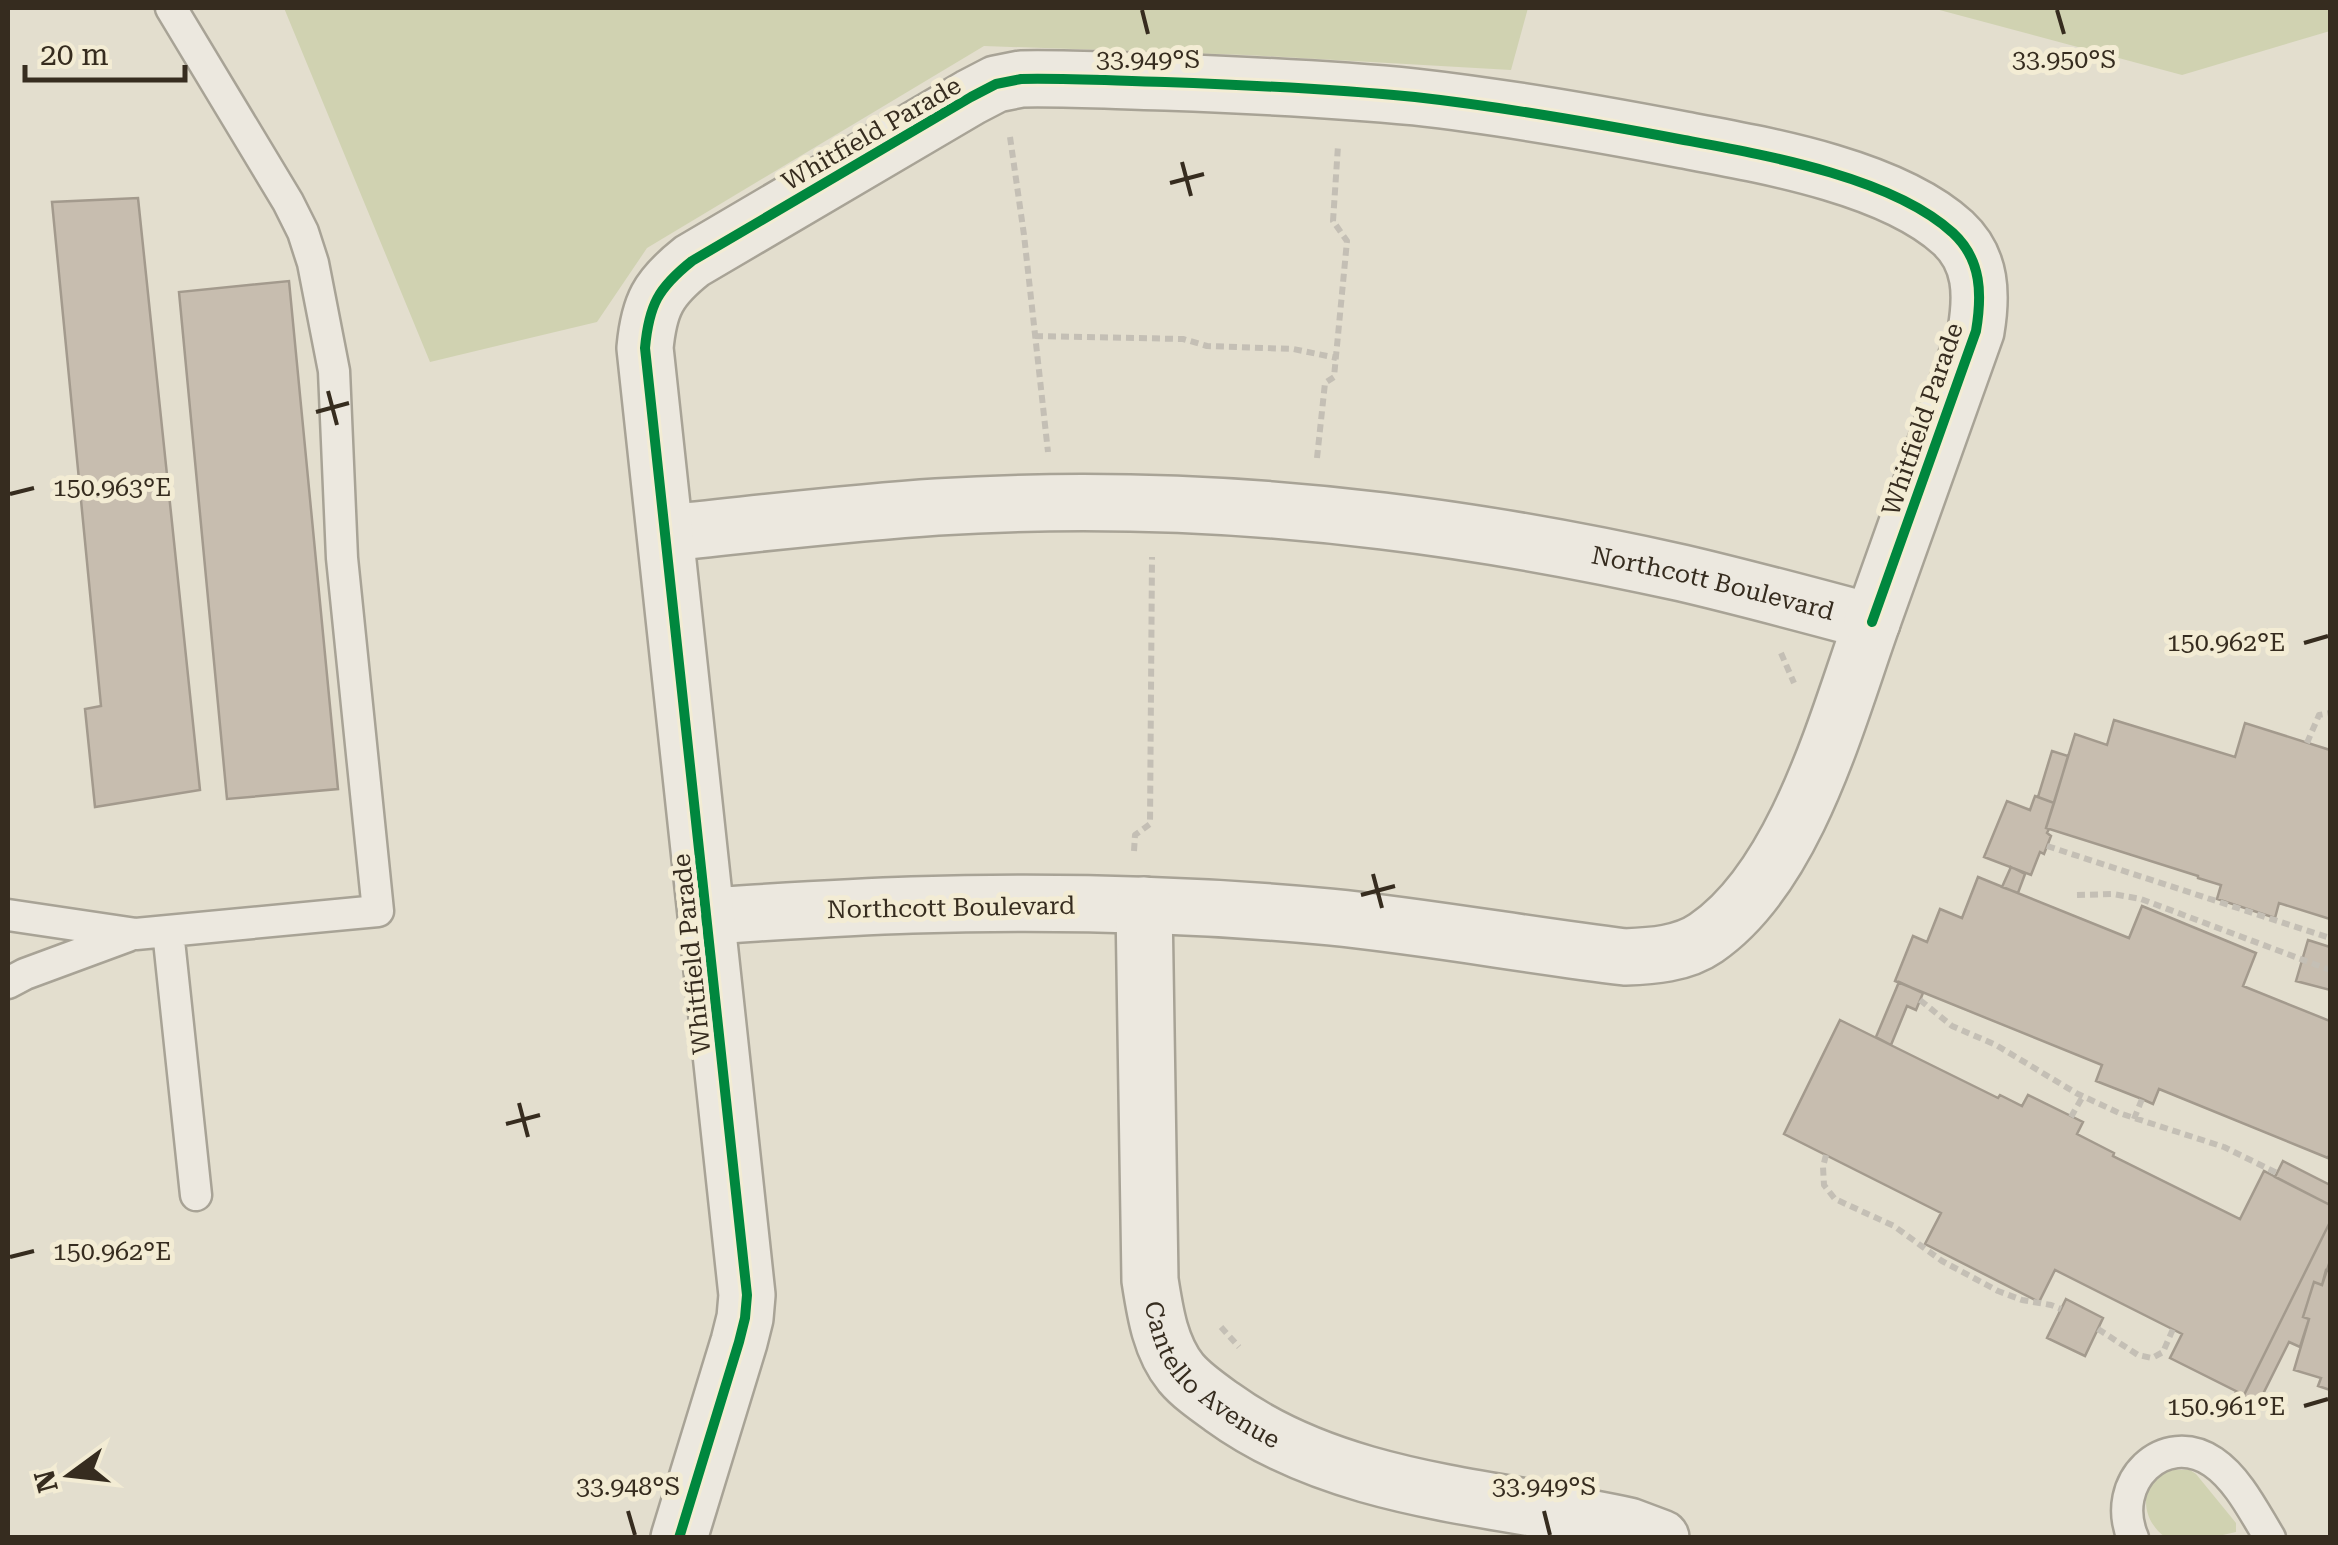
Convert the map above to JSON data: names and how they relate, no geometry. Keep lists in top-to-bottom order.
{
  "streets": {
    "street": ["Whitfield Parade", "Northcott Boulevard", "Cantello Avenue"]
  },
  "crossings": [
    ["Whitfield Parade", "Northcott Boulevard"],
    ["Northcott Boulevard", "Cantello Avenue"]
  ],
  "scale_bar": "20 m",
  "north": "left",
  "coordinates": [
    "33.949°S",
    "33.950°S",
    "150.963°E",
    "150.962°E",
    "150.961°E",
    "33.948°S"
  ]
}
